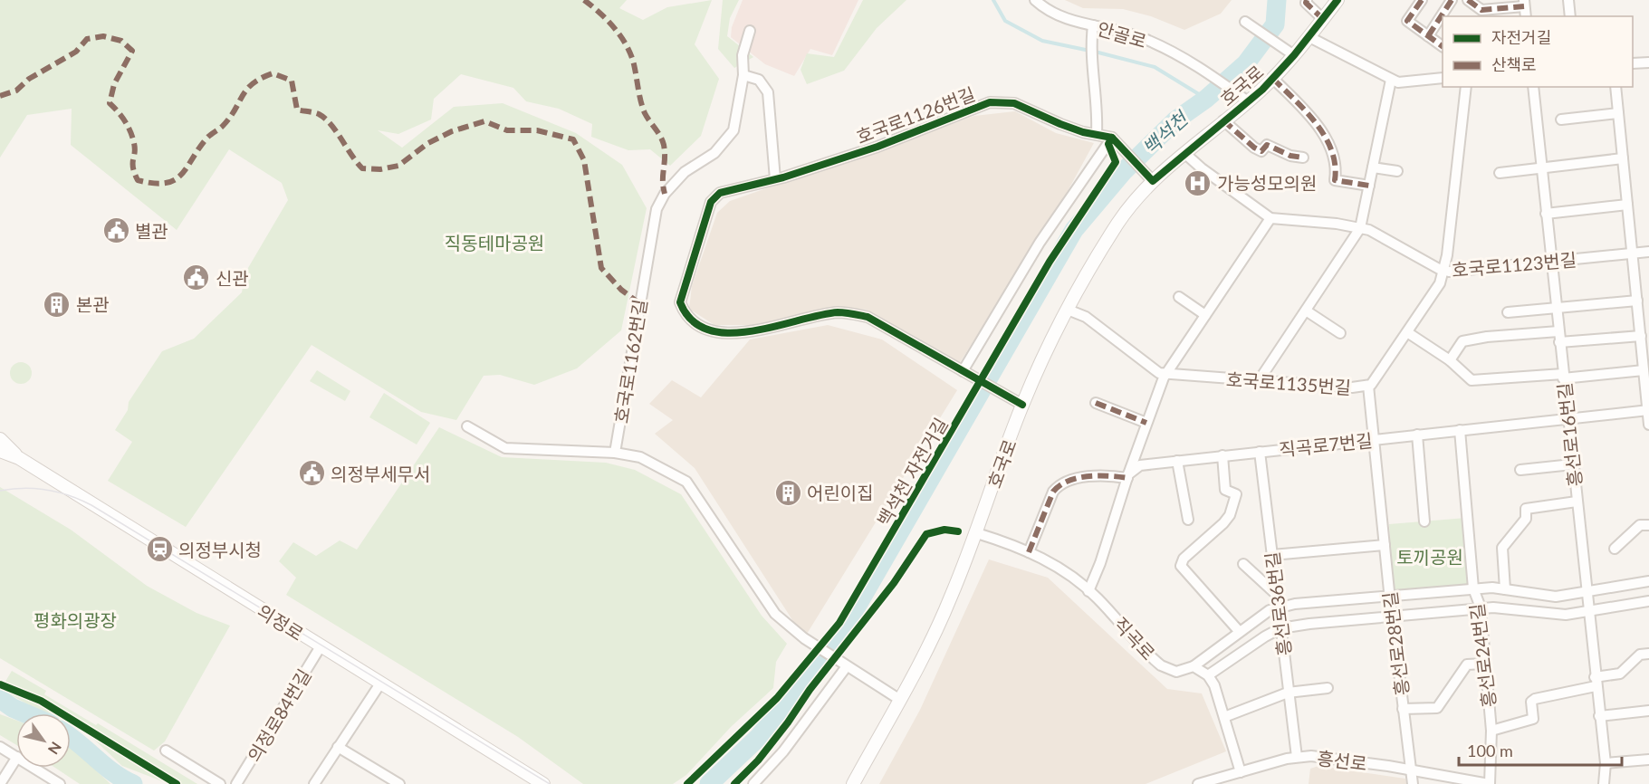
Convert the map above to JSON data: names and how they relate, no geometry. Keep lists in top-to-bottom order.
{
  "streets": {
    "street": [
      "안골로",
      "호국로",
      "호국로1126번길",
      "호국로1123번길",
      "호국로1162번길",
      "호국로1135번길",
      "흥선로16번길",
      "직곡로7번길",
      "흥선로36번길",
      "의정로",
      "직곡로",
      "흥선로28번길",
      "흥선로24번길",
      "의정로84번길",
      "흥선로"
    ],
    "cycle path": ["백석천 자전거길"]
  },
  "crossings": [
    ["안골로", "호국로"],
    ["호국로", "호국로1135번길"],
    ["호국로", "직곡로"],
    ["호국로1123번길", "호국로1135번길"],
    ["호국로1123번길", "흥선로16번길"],
    ["호국로1135번길", "흥선로28번길"],
    ["흥선로16번길", "직곡로7번길"],
    ["직곡로7번길", "흥선로36번길"],
    ["직곡로7번길", "흥선로28번길"],
    ["직곡로7번길", "흥선로24번길"],
    ["흥선로36번길", "흥선로"],
    ["의정로", "의정로84번길"],
    ["흥선로28번길", "흥선로"],
    ["흥선로24번길", "흥선로"]
  ],
  "water": ["백석천"],
  "parks": ["직동테마공원", "토끼공원", "평화의광장"],
  "places": {
    "hospital": ["가능성모의원"],
    "public building": ["별관", "신관", "의정부세무서"],
    "building": ["본관", "어린이집"],
    "station": ["의정부시청"]
  },
  "legend": ["자전거길", "산책로"],
  "scale_bar": "100 m",
  "north": "bottom right"
}
